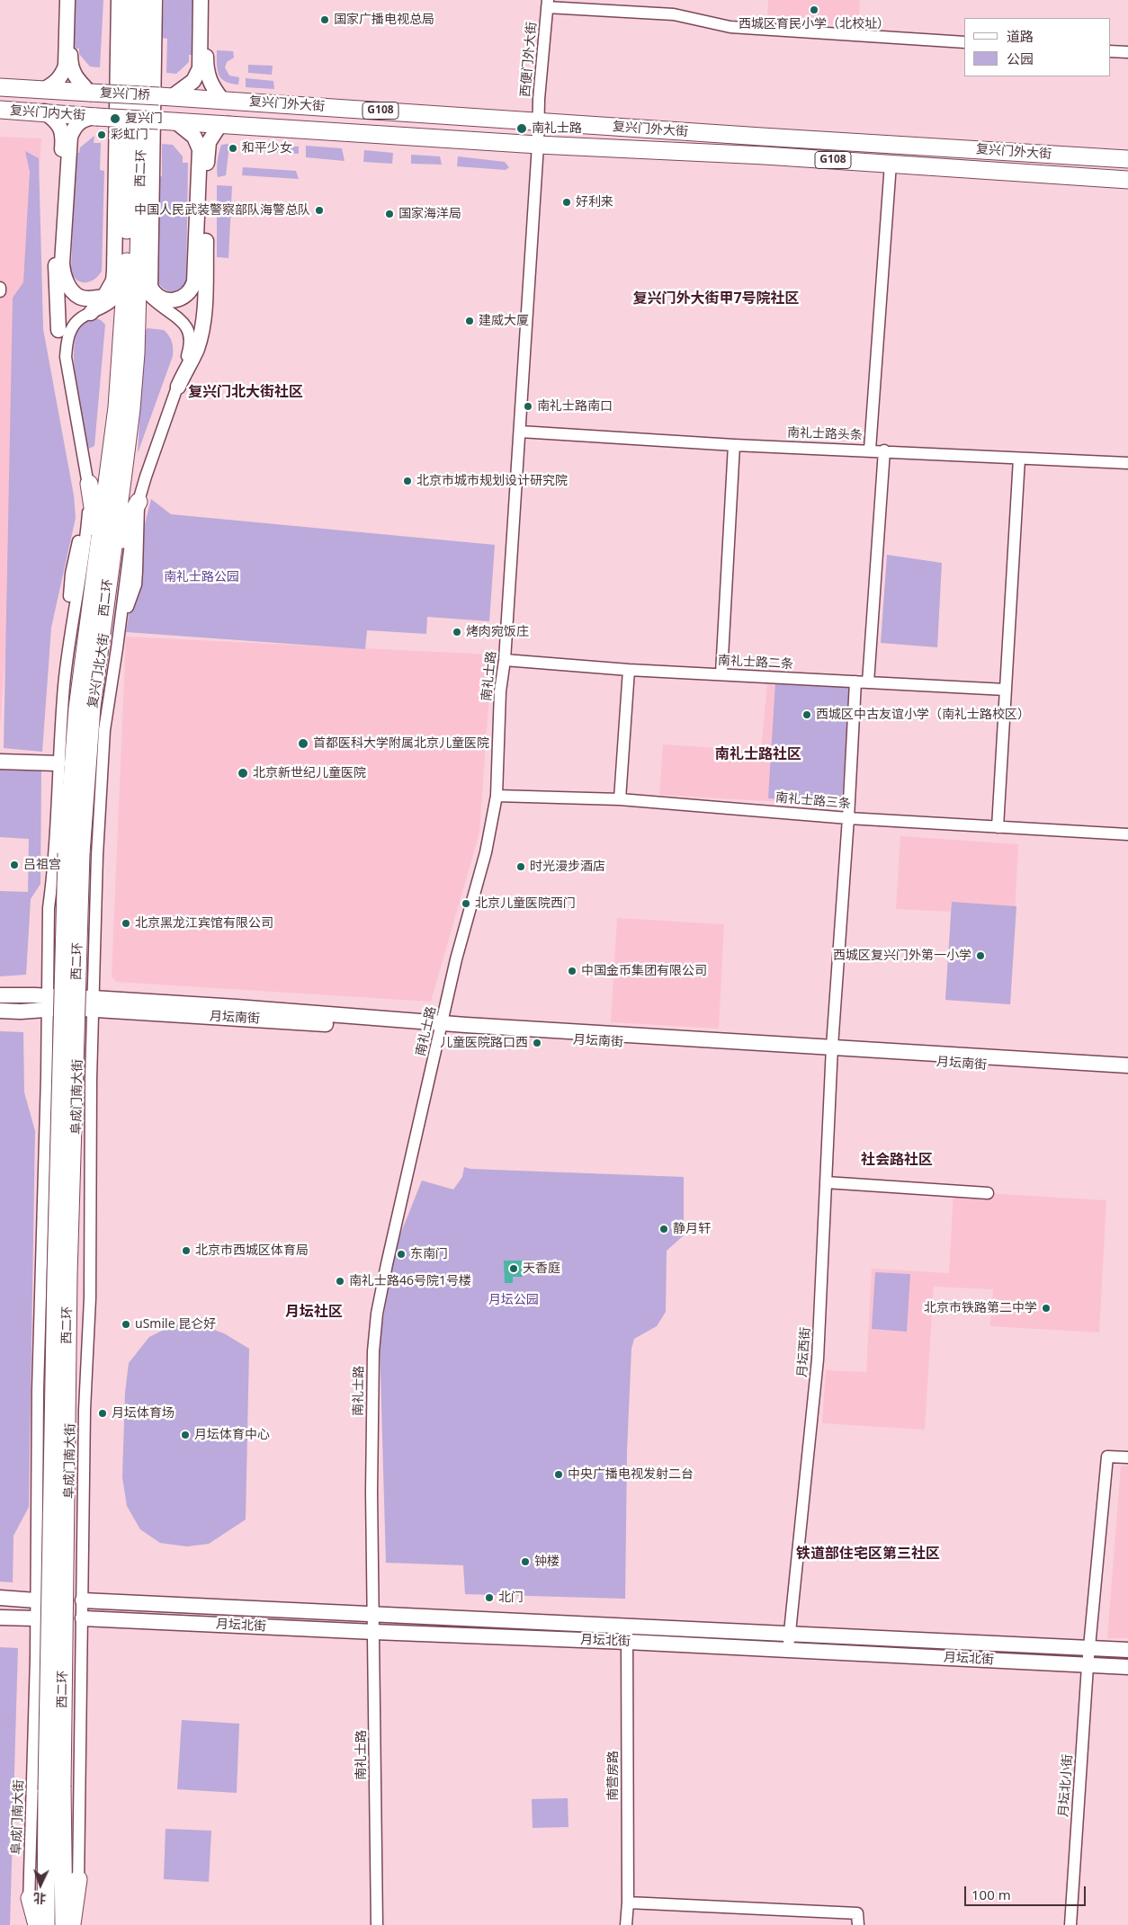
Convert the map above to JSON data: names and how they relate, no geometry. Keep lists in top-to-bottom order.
{
  "streets": {
    "highway": [
      "复兴门桥",
      "复兴门外大街",
      "G108",
      "复兴门内大街",
      "西二环"
    ],
    "main road": ["月坛南街", "月坛北街"],
    "street": [
      "西便门外大街",
      "南礼士路头条",
      "南礼士路二条",
      "复兴门北大街",
      "南礼士路",
      "南礼士路三条",
      "阜成门南大街",
      "月坛西街",
      "南营房路",
      "月坛北小街"
    ]
  },
  "crossings": [
    ["西便门外大街", "复兴门外大街"],
    ["西便门外大街", "南礼士路"],
    ["复兴门桥", "复兴门外大街"],
    ["复兴门桥", "复兴门内大街"],
    ["复兴门外大街", "南礼士路"],
    ["南礼士路头条", "南礼士路"],
    ["南礼士路二条", "南礼士路"],
    ["南礼士路二条", "月坛西街"],
    ["复兴门北大街", "月坛南街"],
    ["复兴门北大街", "阜成门南大街"],
    ["南礼士路", "南礼士路三条"],
    ["南礼士路", "月坛南街"],
    ["南礼士路", "月坛北街"],
    ["南礼士路三条", "月坛西街"],
    ["月坛南街", "阜成门南大街"],
    ["月坛南街", "月坛西街"],
    ["阜成门南大街", "月坛北街"],
    ["月坛西街", "月坛北街"],
    ["月坛北街", "南营房路"],
    ["月坛北街", "月坛北小街"]
  ],
  "districts": [
    "复兴门外大街甲7号院社区",
    "复兴门北大街社区",
    "南礼士路社区",
    "社会路社区",
    "月坛社区",
    "铁道部住宅区第三社区"
  ],
  "parks": ["南礼士路公园", "月坛公园"],
  "places": [
    "西城区育民小学（北校址）",
    "国家广播电视总局",
    "复兴门",
    "南礼士路",
    "彩虹门",
    "和平少女",
    "好利来",
    "中国人民武装警察部队海警总队",
    "国家海洋局",
    "建威大厦",
    "南礼士路南口",
    "北京市城市规划设计研究院",
    "烤肉宛饭庄",
    "西城区中古友谊小学（南礼士路校区）",
    "首都医科大学附属北京儿童医院",
    "北京新世纪儿童医院",
    "吕祖宫",
    "时光漫步酒店",
    "北京儿童医院西门",
    "北京黑龙江宾馆有限公司",
    "西城区复兴门外第一小学",
    "中国金币集团有限公司",
    "儿童医院路口西",
    "静月轩",
    "北京市西城区体育局",
    "东南门",
    "天香庭",
    "南礼士路46号院1号楼",
    "北京市铁路第二中学",
    "uSmile 昆仑好",
    "月坛体育场",
    "月坛体育中心",
    "中央广播电视发射二台",
    "钟楼",
    "北门"
  ],
  "legend": ["道路", "公园"],
  "scale_bar": "100 m",
  "north": "bottom"
}
